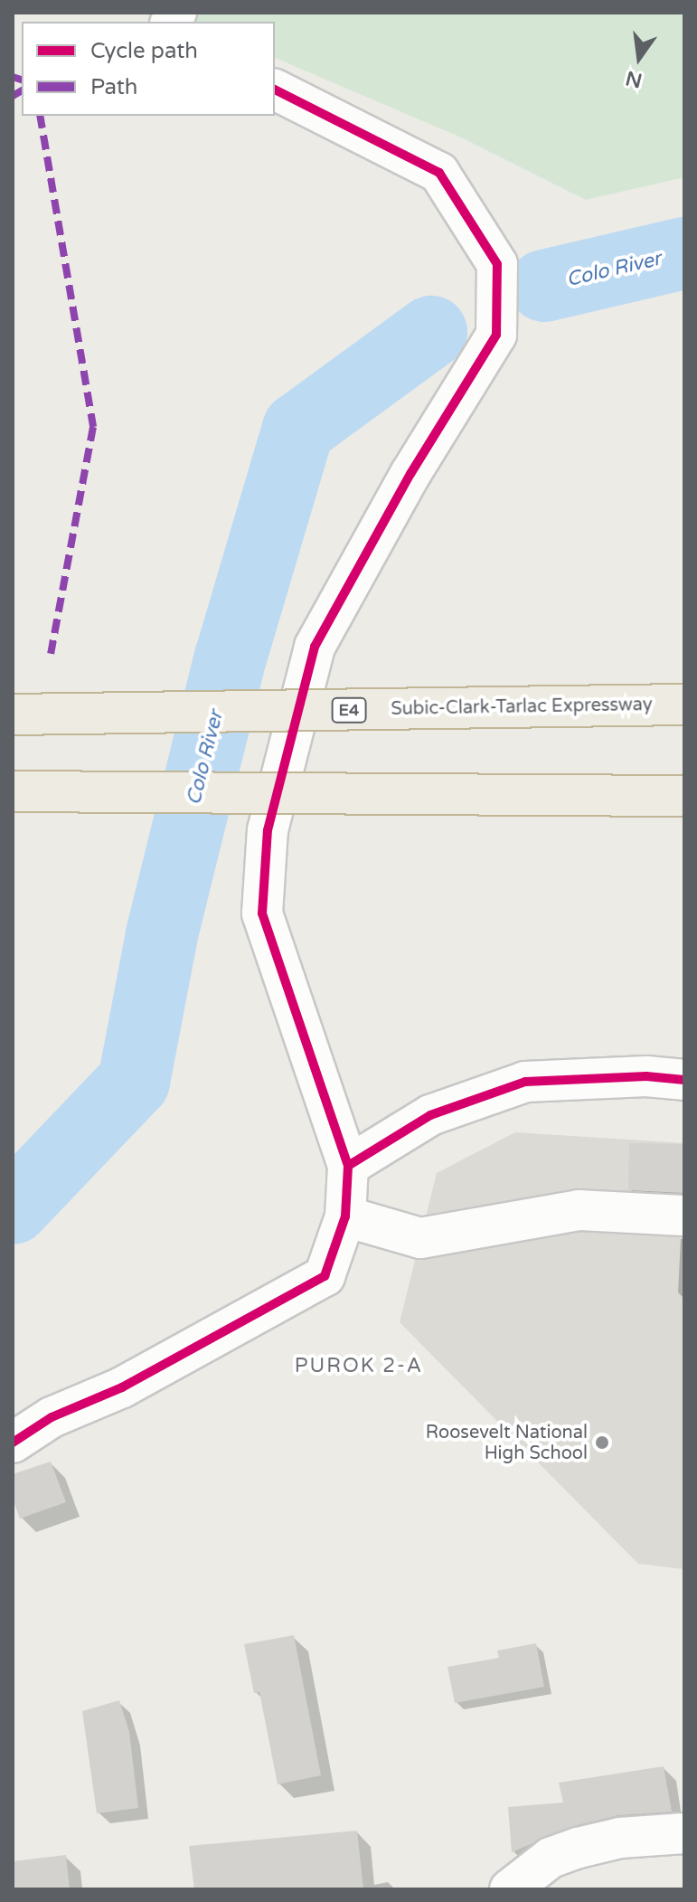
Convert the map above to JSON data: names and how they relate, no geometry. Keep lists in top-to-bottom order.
{
  "streets": {
    "highway": ["Subic-Clark-Tarlac Expressway", "E4"]
  },
  "districts": ["PUROK 2-A"],
  "water": ["Colo River"],
  "places": ["Roosevelt National High School"],
  "legend": ["Cycle path", "Path"],
  "north": "bottom"
}
